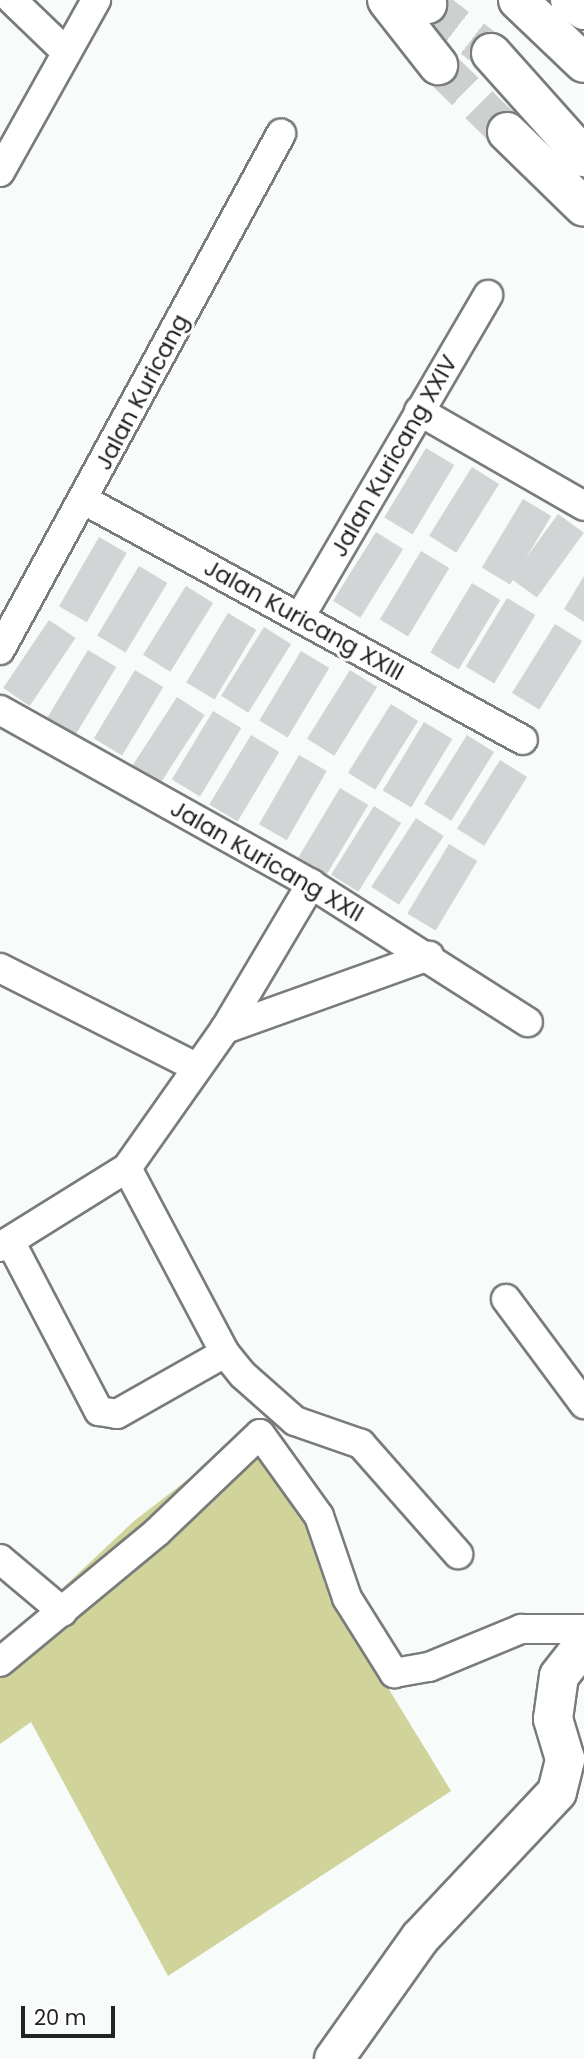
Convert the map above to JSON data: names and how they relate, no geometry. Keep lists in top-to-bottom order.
{
  "streets": {
    "street": [
      "Jalan Kuricang",
      "Jalan Kuricang XXIV",
      "Jalan Kuricang XXIII",
      "Jalan Kuricang XXII"
    ]
  },
  "crossings": [
    ["Jalan Kuricang", "Jalan Kuricang XXIII"],
    ["Jalan Kuricang XXIV", "Jalan Kuricang XXIII"]
  ],
  "scale_bar": "20 m"
}
